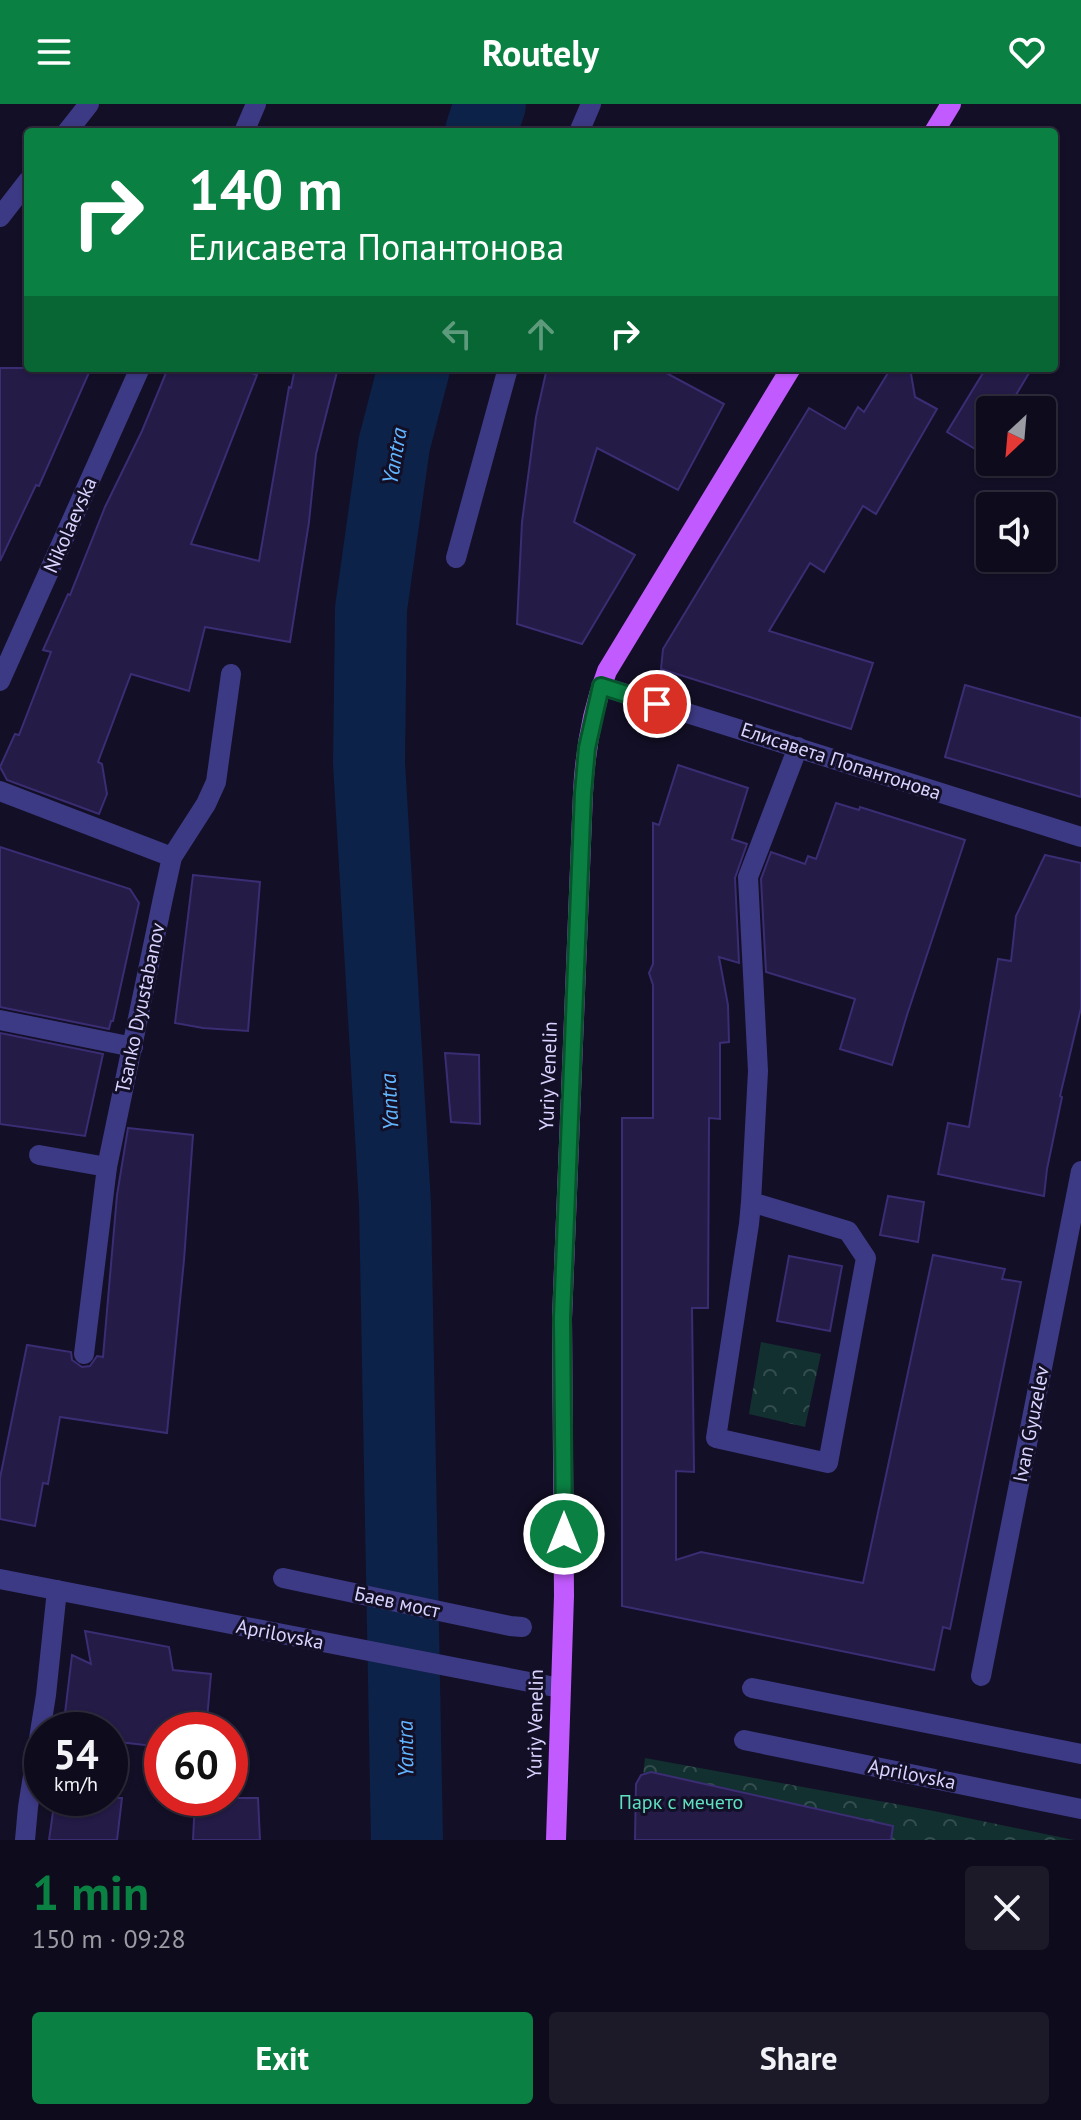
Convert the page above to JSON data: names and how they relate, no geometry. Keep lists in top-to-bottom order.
{
  "streets": {
    "main road": ["Yuriy Venelin"],
    "street": [
      "Nikolaevska",
      "Елисавета Попантонова",
      "Tsanko Dyustabanov",
      "Ivan Gyuzelev",
      "Баев мост",
      "Aprilovska"
    ]
  },
  "crossings": [
    ["Елисавета Попантонова", "Yuriy Venelin"],
    ["Yuriy Venelin", "Aprilovska"]
  ],
  "water": ["Yantra"],
  "parks": ["Парк с мечето"],
  "north": "bottom left",
  "page": {
    "header": "Routely",
    "turn": ["140 m", "Елисавета Попантонова"],
    "speed": "54 km/h",
    "limit": "60",
    "heading": ["1 min", "150 m · 09:28"],
    "buttons": ["Exit", "Share"]
  }
}
